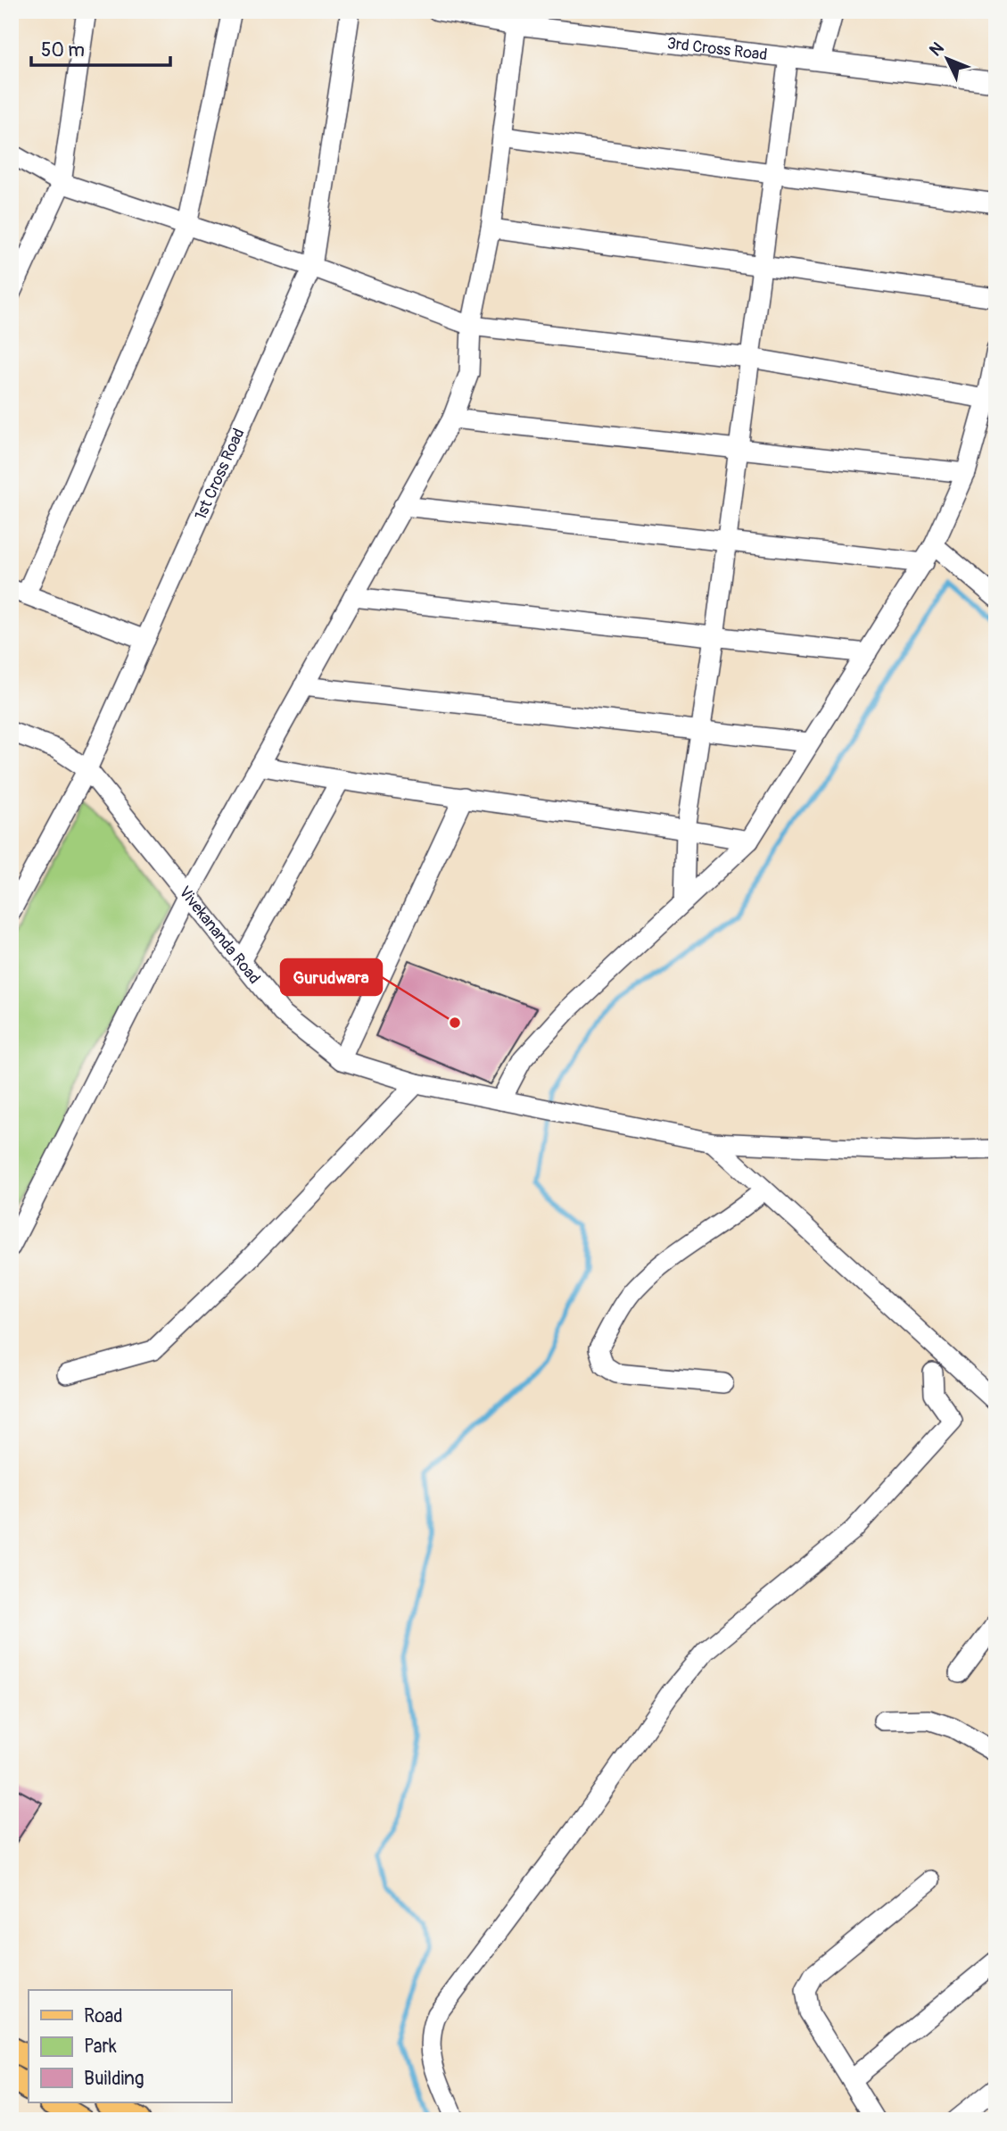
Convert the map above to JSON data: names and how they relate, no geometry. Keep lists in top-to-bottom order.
{
  "streets": {
    "street": ["3rd Cross Road", "1st Cross Road", "Vivekananda Road"]
  },
  "crossings": [
    ["1st Cross Road", "Vivekananda Road"]
  ],
  "places": ["Gurudwara"],
  "legend": ["Road", "Park", "Building"],
  "scale_bar": "50 m",
  "north": "top left"
}
